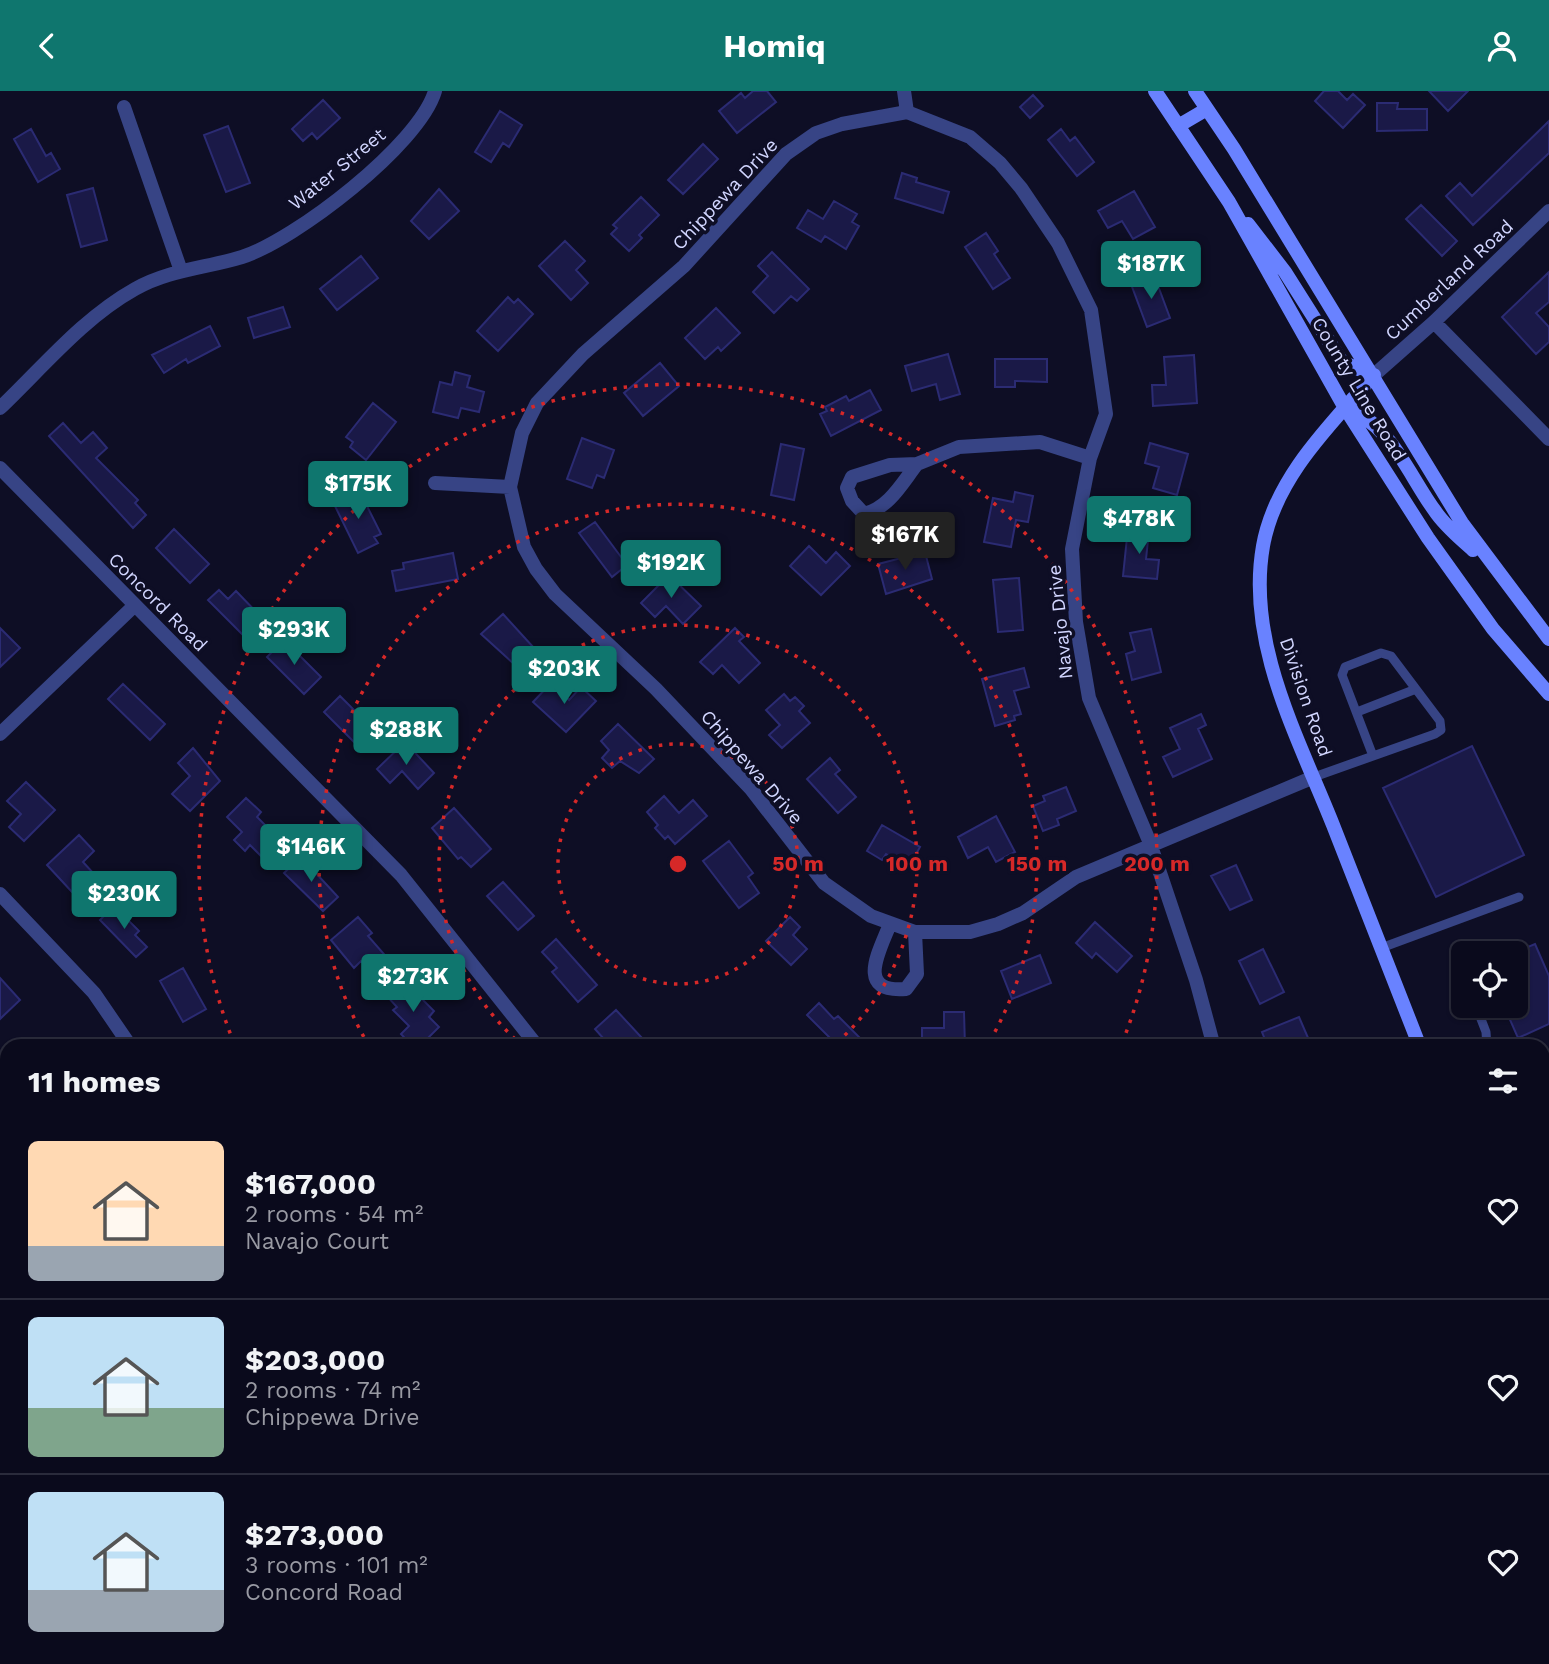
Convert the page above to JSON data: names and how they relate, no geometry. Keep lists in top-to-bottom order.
{
  "streets": {
    "main road": ["County Line Road", "Division Road"],
    "street": [
      "Water Street",
      "Chippewa Drive",
      "Cumberland Road",
      "Concord Road",
      "Navajo Drive"
    ]
  },
  "crossings": [
    ["Chippewa Drive", "Navajo Drive"],
    ["Chippewa Drive", "Division Road"],
    ["Cumberland Road", "County Line Road"],
    ["Cumberland Road", "Division Road"],
    ["County Line Road", "Division Road"]
  ],
  "page": {
    "header": "Homiq",
    "price": [
      "$187K",
      "$175K",
      "$478K",
      "$167K",
      "$192K",
      "$293K",
      "$203K",
      "$288K",
      "$146K",
      "$230K",
      "$273K"
    ],
    "heading": "11 homes",
    "list": [
      {
        "name": "$167,000",
        "note": "2 rooms · 54 m² · Navajo Court"
      },
      {
        "name": "$203,000",
        "note": "2 rooms · 74 m² · Chippewa Drive"
      },
      {
        "name": "$273,000",
        "note": "3 rooms · 101 m² · Concord Road"
      }
    ]
  },
  "rings": [
    "50 m",
    "100 m",
    "150 m",
    "200 m"
  ]
}
